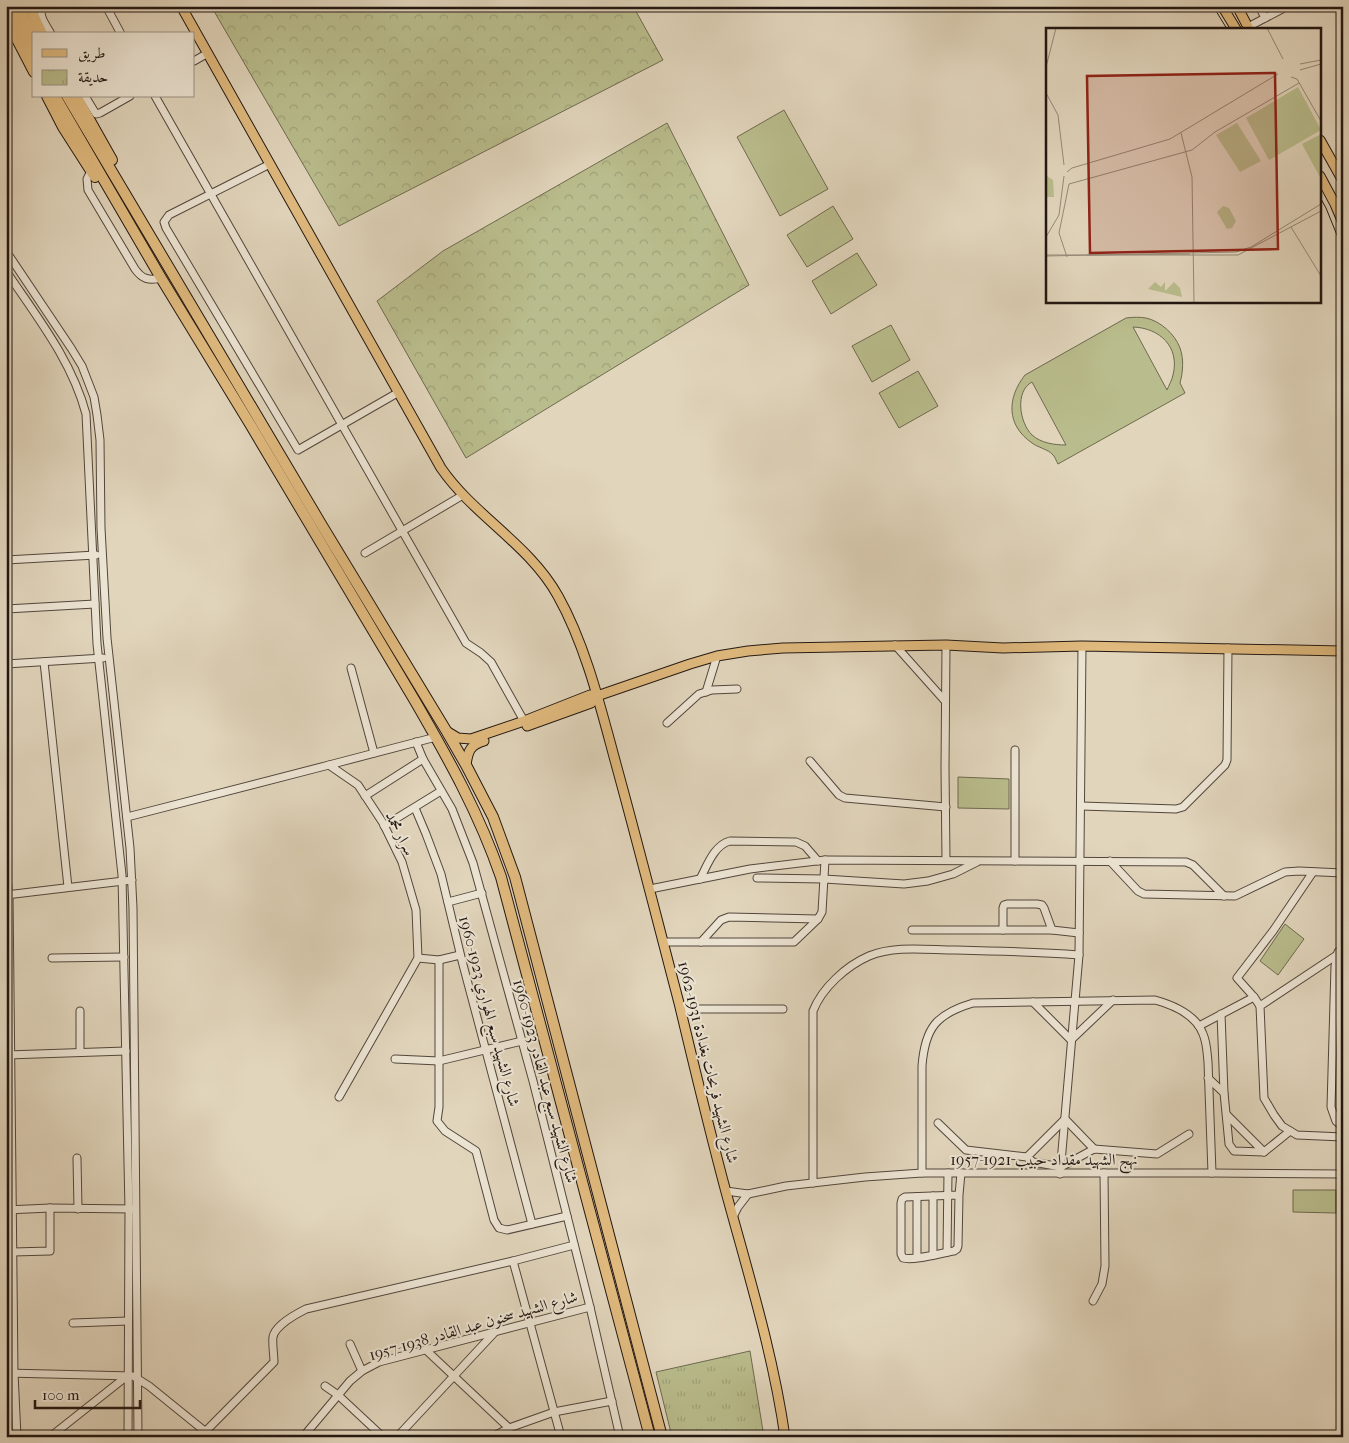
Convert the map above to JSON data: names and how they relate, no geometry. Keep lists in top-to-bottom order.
{
  "streets": {
    "main road": ["شارع الشهيد فريحات بغدادة 1931-1962"],
    "street": [
      "سرار محمد",
      "شارع الشهيد سبع الهواري 1923-1960",
      "شارع الشهيد سبع عبد القادر 1923-1960",
      "نهج الشهيد مقداد حبيب 1921-1957",
      "شارع الشهيد سحنون عبد القادر 1938-1957"
    ]
  },
  "crossings": [
    ["شارع الشهيد سبع عبد القادر 1923-1960", "شارع الشهيد سحنون عبد القادر 1938-1957"]
  ],
  "legend": ["طريق", "حديقة"],
  "scale_bar": "100 m"
}
